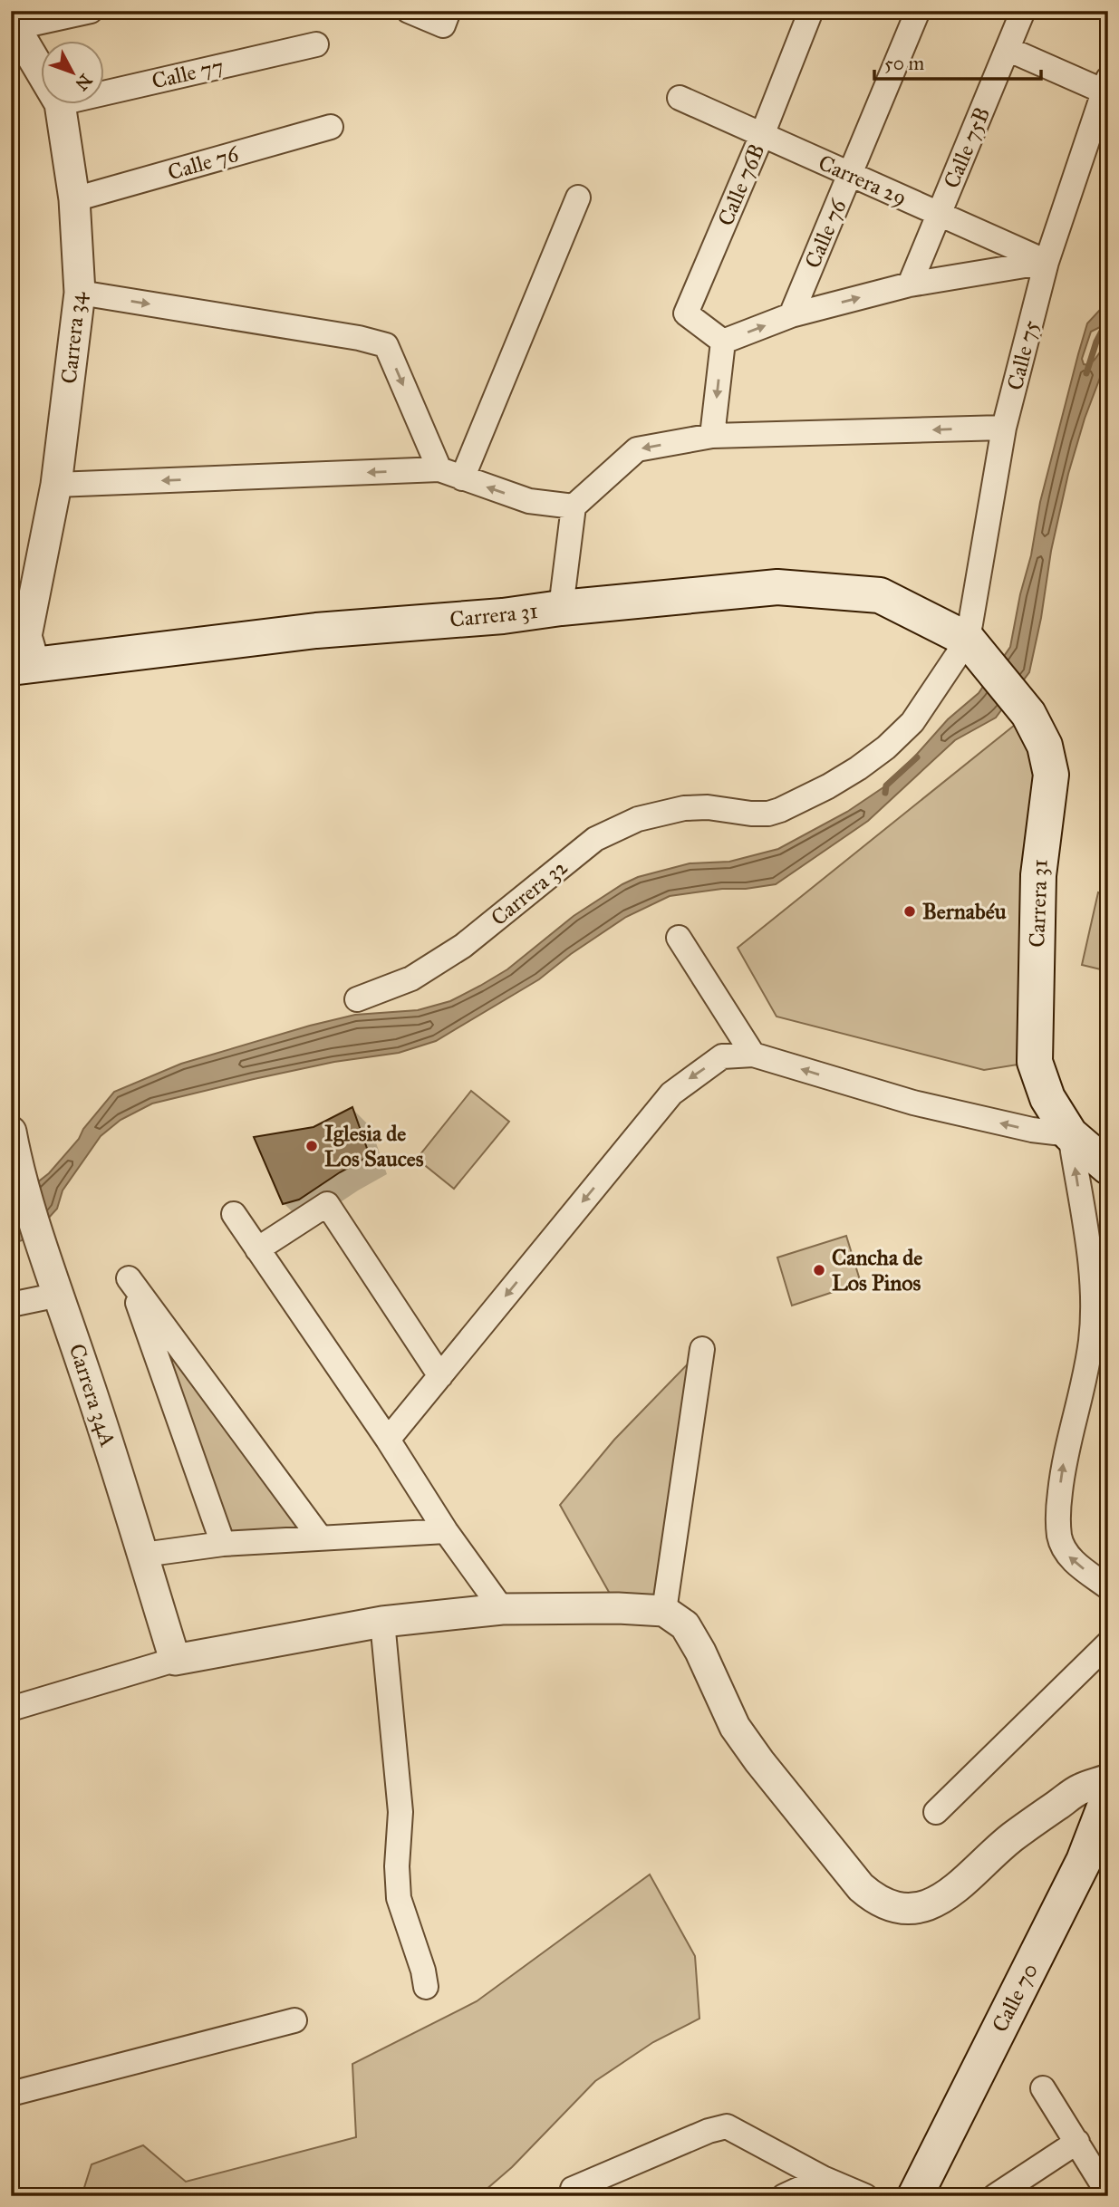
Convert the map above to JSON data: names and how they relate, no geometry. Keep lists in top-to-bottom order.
{
  "streets": {
    "main road": ["Carrera 31", "Calle 70"],
    "street": [
      "Calle 77",
      "Calle 75B",
      "Calle 76",
      "Carrera 29",
      "Calle 76B",
      "Carrera 34",
      "Calle 75",
      "Carrera 32",
      "Carrera 34A"
    ]
  },
  "crossings": [
    ["Calle 75B", "Carrera 29"],
    ["Calle 76", "Carrera 29"],
    ["Calle 76", "Carrera 34"],
    ["Carrera 29", "Calle 76B"],
    ["Carrera 29", "Calle 75"],
    ["Carrera 34", "Carrera 31"],
    ["Calle 75", "Carrera 31"],
    ["Calle 75", "Carrera 32"],
    ["Carrera 31", "Carrera 32"]
  ],
  "places": ["Bernabéu", "Iglesia de Los Sauces", "Cancha de Los Pinos"],
  "scale_bar": "50 m",
  "north": "bottom right"
}
